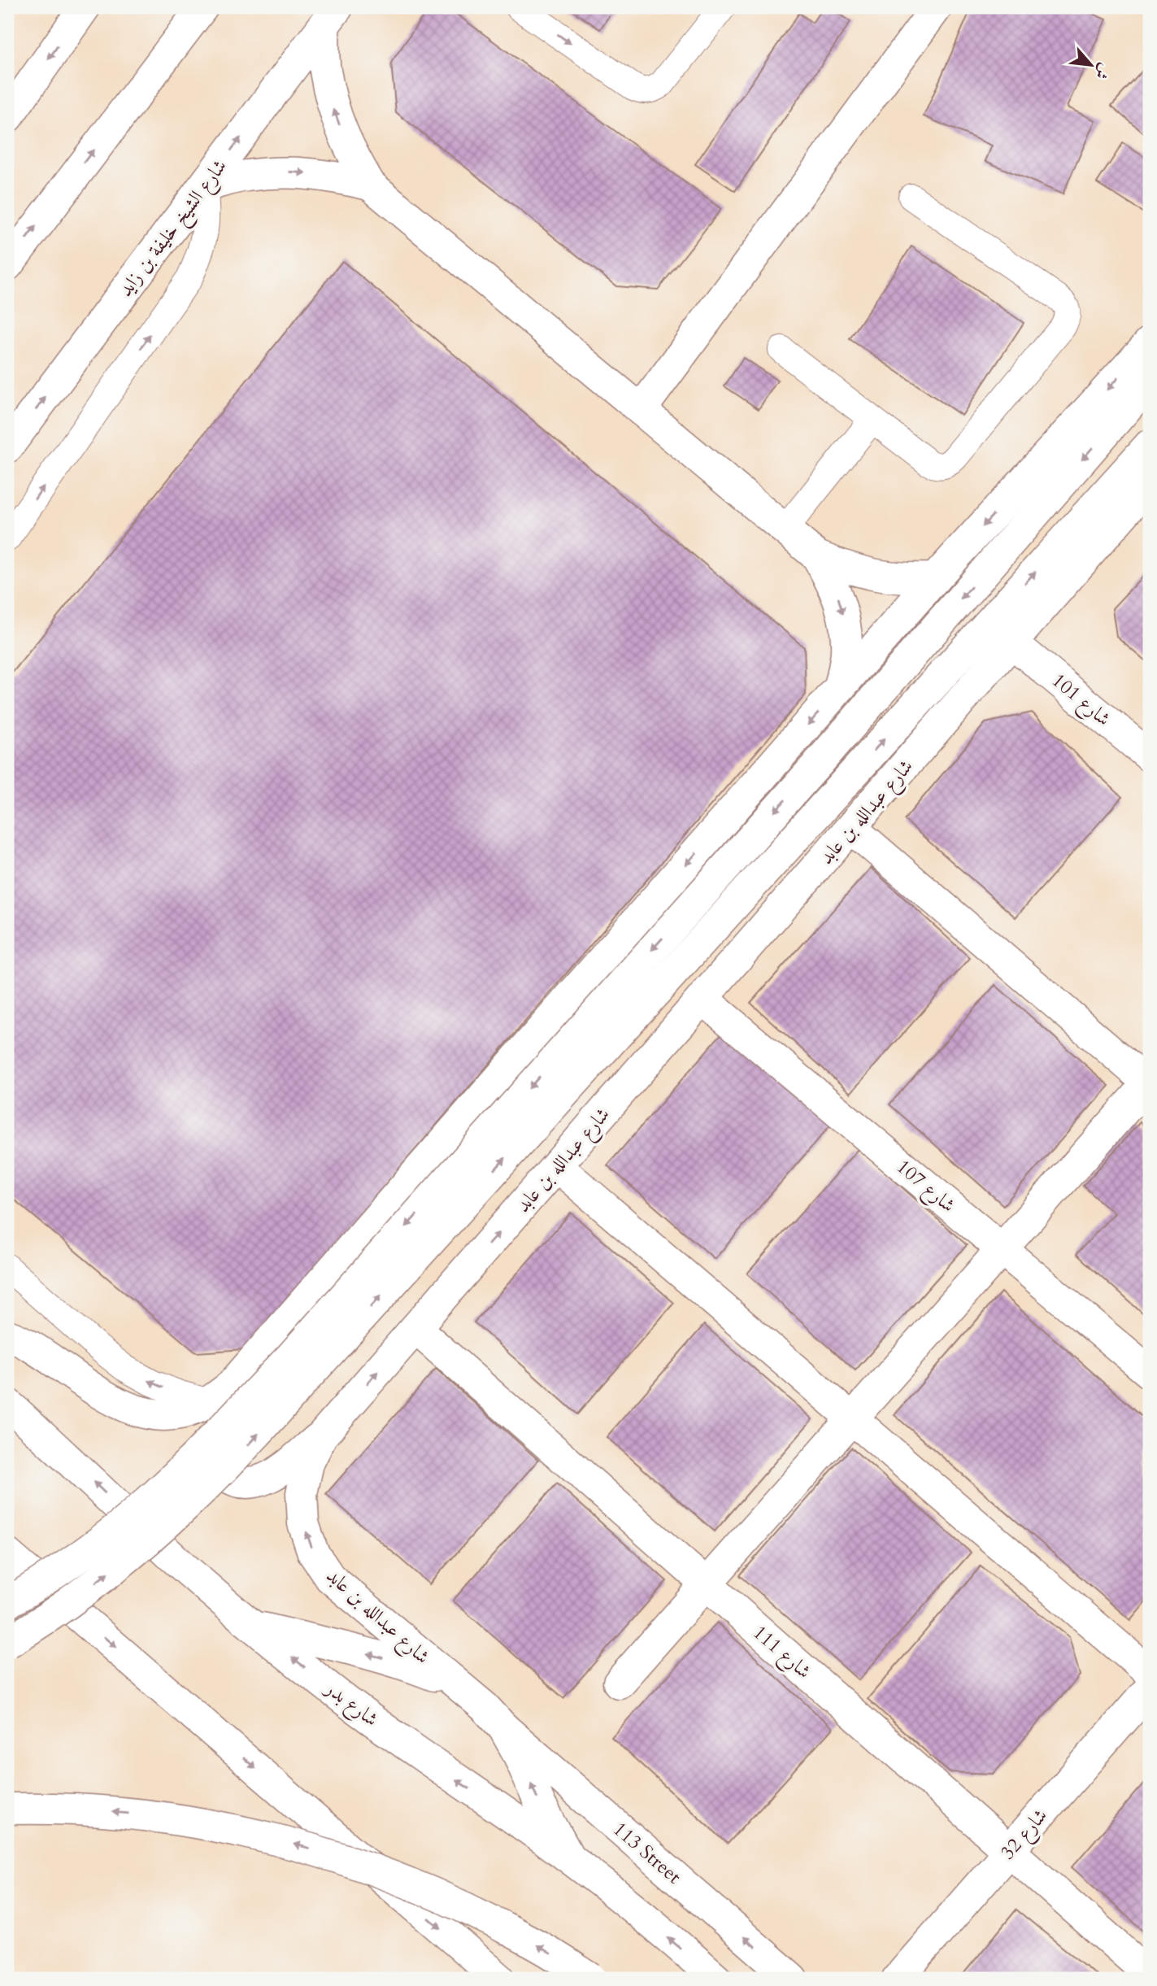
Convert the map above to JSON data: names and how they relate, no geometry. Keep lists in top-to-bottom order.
{
  "streets": {
    "main road": [
      "شارع الشيخ خليفة بن زايد",
      "شارع 101",
      "شارع عبدالله بن عابد",
      "شارع 107",
      "شارع 111",
      "شارع بدر",
      "شارع 32",
      "113 Street"
    ]
  },
  "crossings": [
    ["شارع 101", "شارع عبدالله بن عابد"],
    ["شارع عبدالله بن عابد", "شارع 107"],
    ["شارع عبدالله بن عابد", "شارع 111"],
    ["شارع عبدالله بن عابد", "شارع بدر"],
    ["شارع عبدالله بن عابد", "113 Street"],
    ["شارع 111", "شارع 32"]
  ],
  "north": "bottom right"
}
